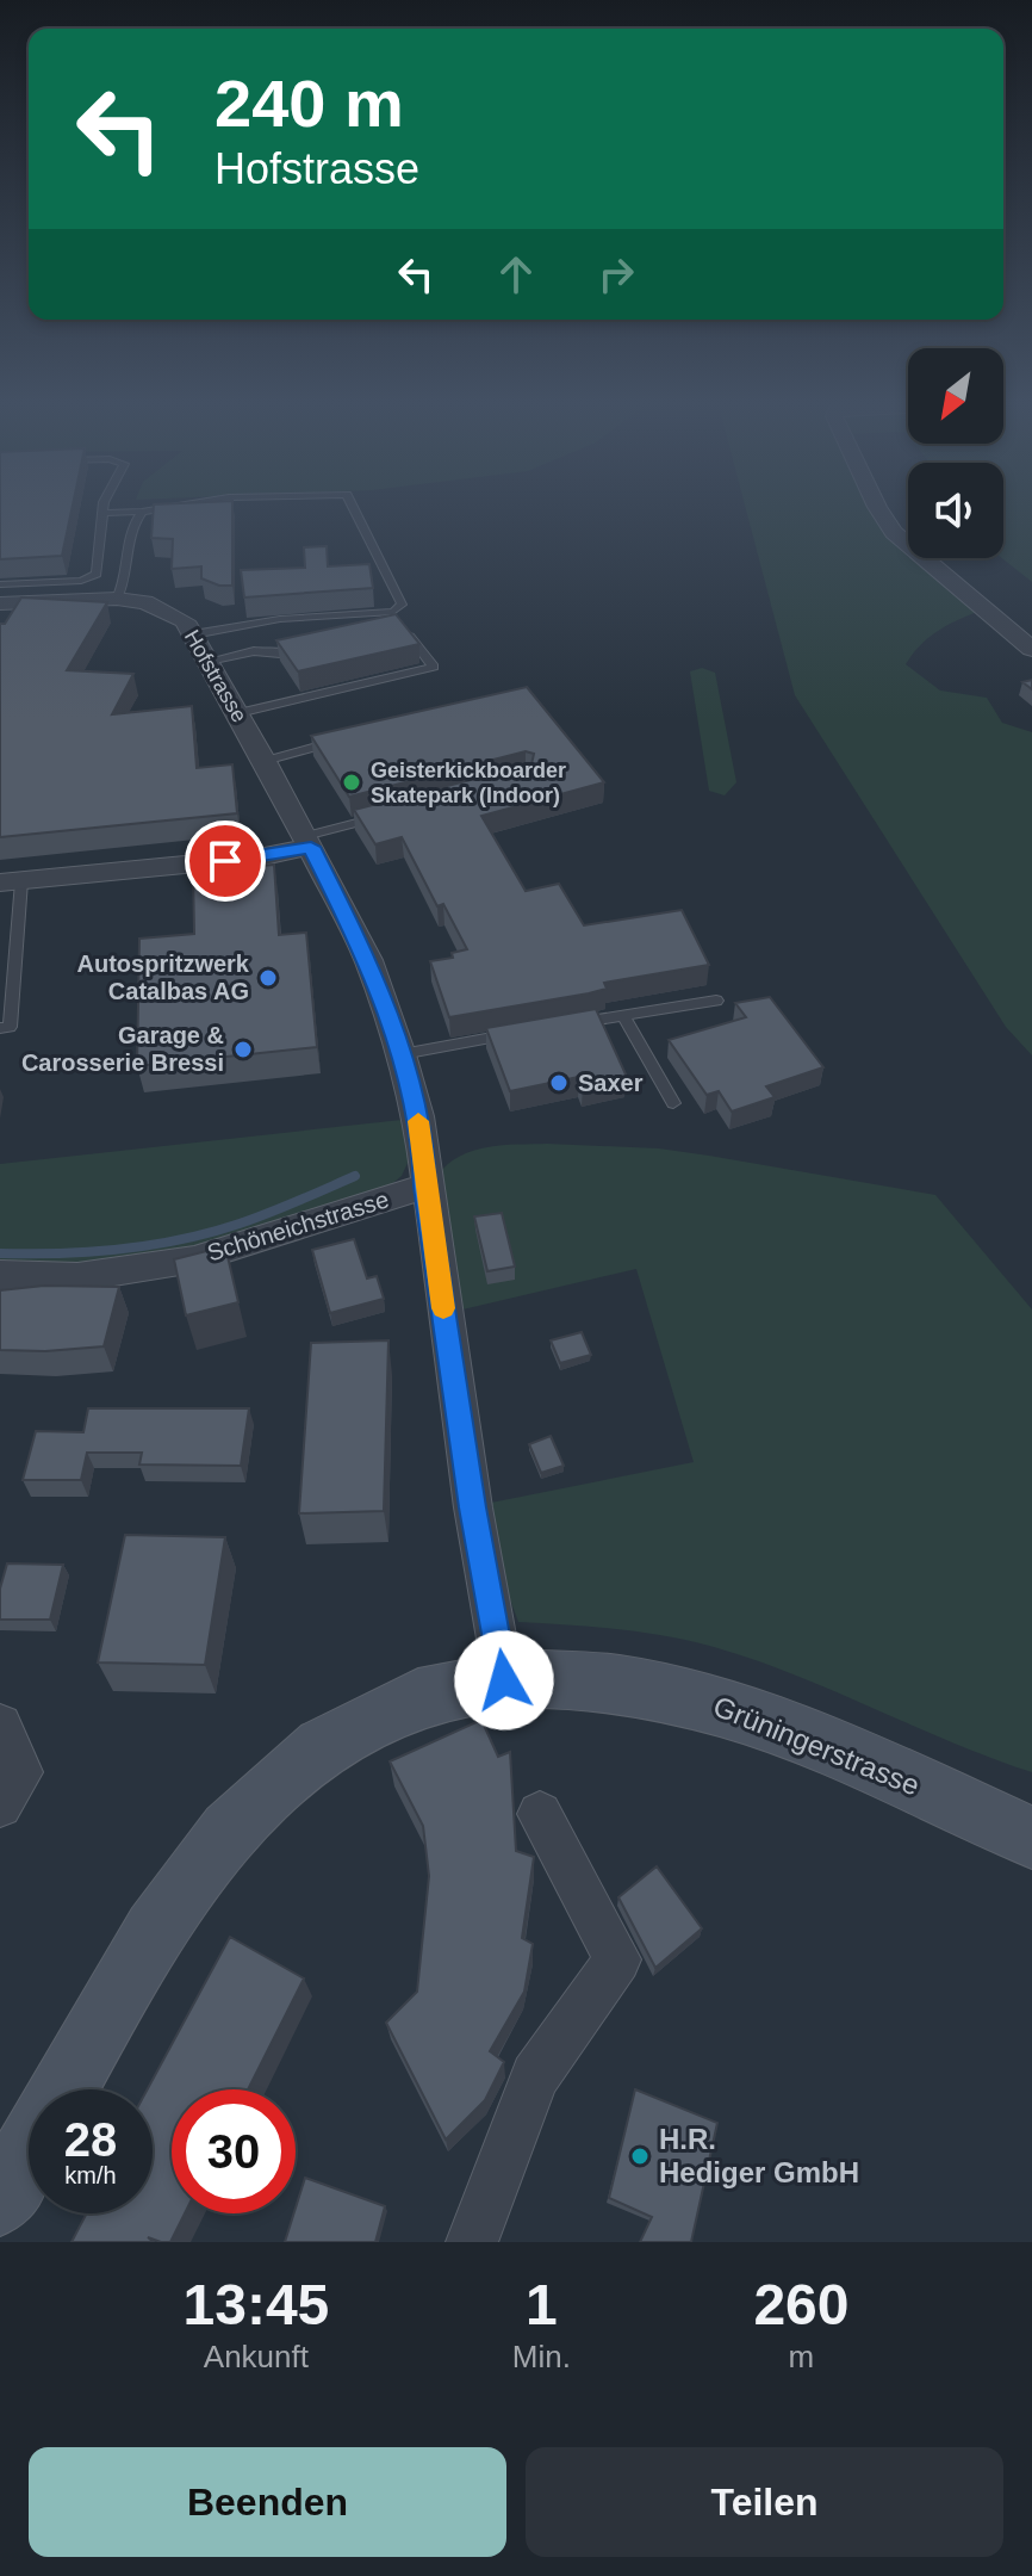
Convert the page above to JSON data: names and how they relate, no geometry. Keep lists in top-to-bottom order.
{
  "streets": {
    "main road": ["Grüningerstrasse"],
    "street": ["Hofstrasse", "Schöneichstrasse"]
  },
  "crossings": [
    ["Hofstrasse", "Schöneichstrasse"],
    ["Hofstrasse", "Grüningerstrasse"]
  ],
  "places": [
    "Geisterkickboarder Skatepark (Indoor)",
    "Autospritzwerk Catalbas AG",
    "Garage & Carosserie Bressi",
    "Saxer",
    "H.R. Hediger GmbH"
  ],
  "north": "bottom left",
  "page": {
    "turn": ["240 m", "Hofstrasse"],
    "speed": "28 km/h",
    "limit": "30",
    "eta": [
      "13:45",
      "Ankunft",
      "1",
      "Min.",
      "260",
      "m"
    ],
    "buttons": ["Beenden", "Teilen"]
  }
}
